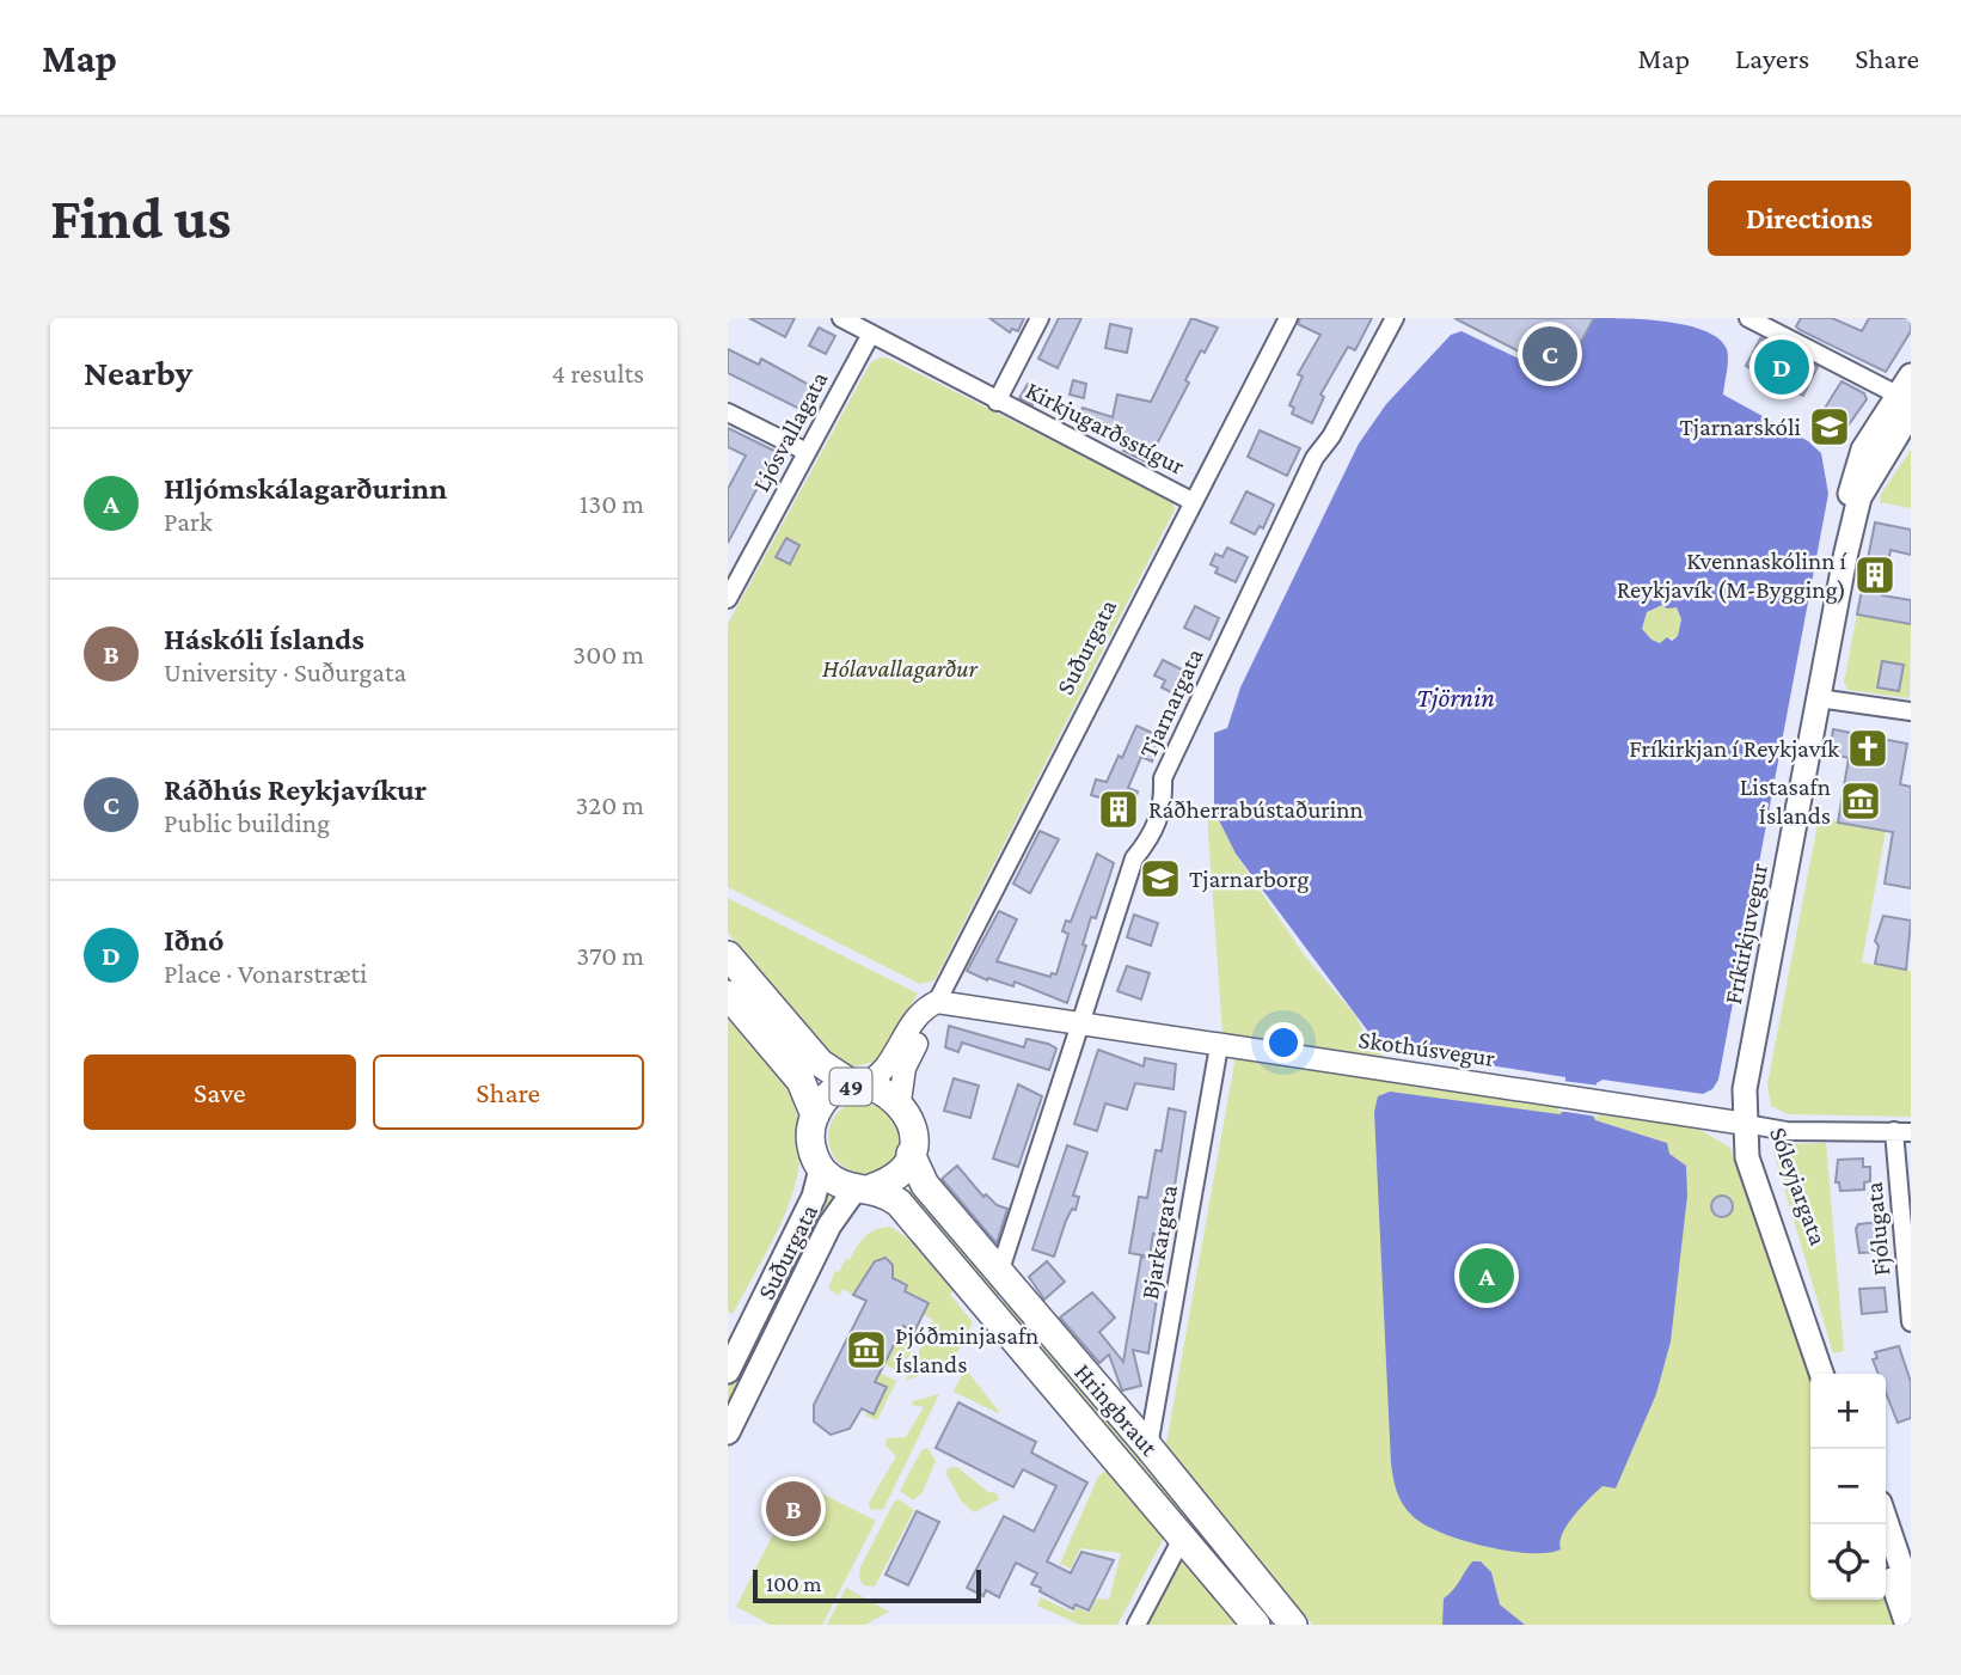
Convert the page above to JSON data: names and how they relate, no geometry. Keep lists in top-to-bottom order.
{
  "streets": {
    "main road": [
      "Suðurgata",
      "Fríkirkjuvegur",
      "49",
      "Sóleyjargata",
      "Hringbraut"
    ],
    "street": [
      "Kirkjugarðsstígur",
      "Ljósvallagata",
      "Tjarnargata",
      "Skothúsvegur",
      "Fjólugata",
      "Bjarkargata"
    ]
  },
  "crossings": [
    ["Kirkjugarðsstígur", "Ljósvallagata"],
    ["Kirkjugarðsstígur", "Suðurgata"],
    ["Suðurgata", "Skothúsvegur"],
    ["Suðurgata", "49"],
    ["Suðurgata", "Hringbraut"],
    ["Tjarnargata", "Skothúsvegur"],
    ["Tjarnargata", "Hringbraut"],
    ["Fríkirkjuvegur", "Skothúsvegur"],
    ["Fríkirkjuvegur", "Sóleyjargata"],
    ["Skothúsvegur", "Sóleyjargata"],
    ["Skothúsvegur", "Fjólugata"],
    ["Skothúsvegur", "Bjarkargata"],
    ["49", "Hringbraut"],
    ["Bjarkargata", "Hringbraut"]
  ],
  "water": ["Tjörnin"],
  "parks": ["Hólavallagarður"],
  "places": {
    "school or university": ["Tjarnarskóli", "Tjarnarborg"],
    "building": ["Kvennaskólinn í Reykjavík (M-Bygging)", "Ráðherrabústaðurinn"],
    "church": ["Fríkirkjan í Reykjavík"],
    "museum": ["Listasafn Íslands", "Þjóðminjasafn Íslands"]
  },
  "scale_bar": "100 m",
  "page": {
    "header": "Map",
    "nav": ["Map", "Layers", "Share"],
    "buttons": [
      "Directions",
      ["Save", "Share"]
    ],
    "title": "Find us",
    "heading": ["Nearby", "4 results"],
    "pins": [
      "C",
      "D",
      "A",
      "B"
    ],
    "list": [
      {
        "mark": "A",
        "name": "Hljómskálagarðurinn",
        "note": "Park",
        "value": "130 m"
      },
      {
        "mark": "B",
        "name": "Háskóli Íslands",
        "note": "University · Suðurgata",
        "value": "300 m"
      },
      {
        "mark": "C",
        "name": "Ráðhús Reykjavíkur",
        "note": "Public building",
        "value": "320 m"
      },
      {
        "mark": "D",
        "name": "Iðnó",
        "note": "Place · Vonarstræti",
        "value": "370 m"
      }
    ],
    "map_buttons": ["+", "−"],
    "scale": "100 m"
  }
}
